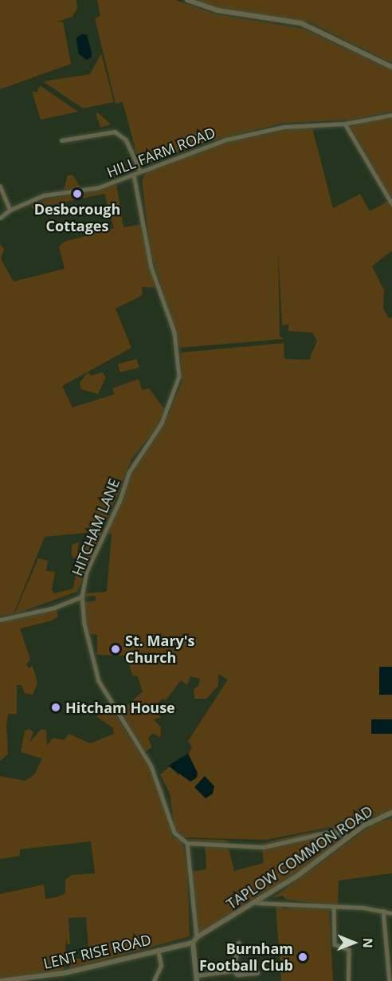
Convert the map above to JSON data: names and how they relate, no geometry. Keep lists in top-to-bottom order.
{
  "streets": {
    "street": [
      "HILL FARM ROAD",
      "HITCHAM LANE",
      "TAPLOW COMMON ROAD",
      "LENT RISE ROAD"
    ]
  },
  "crossings": [
    ["HILL FARM ROAD", "HITCHAM LANE"]
  ],
  "places": [
    "Desborough Cottages",
    "St. Mary's Church",
    "Hitcham House",
    "Burnham Football Club"
  ],
  "north": "right"
}
